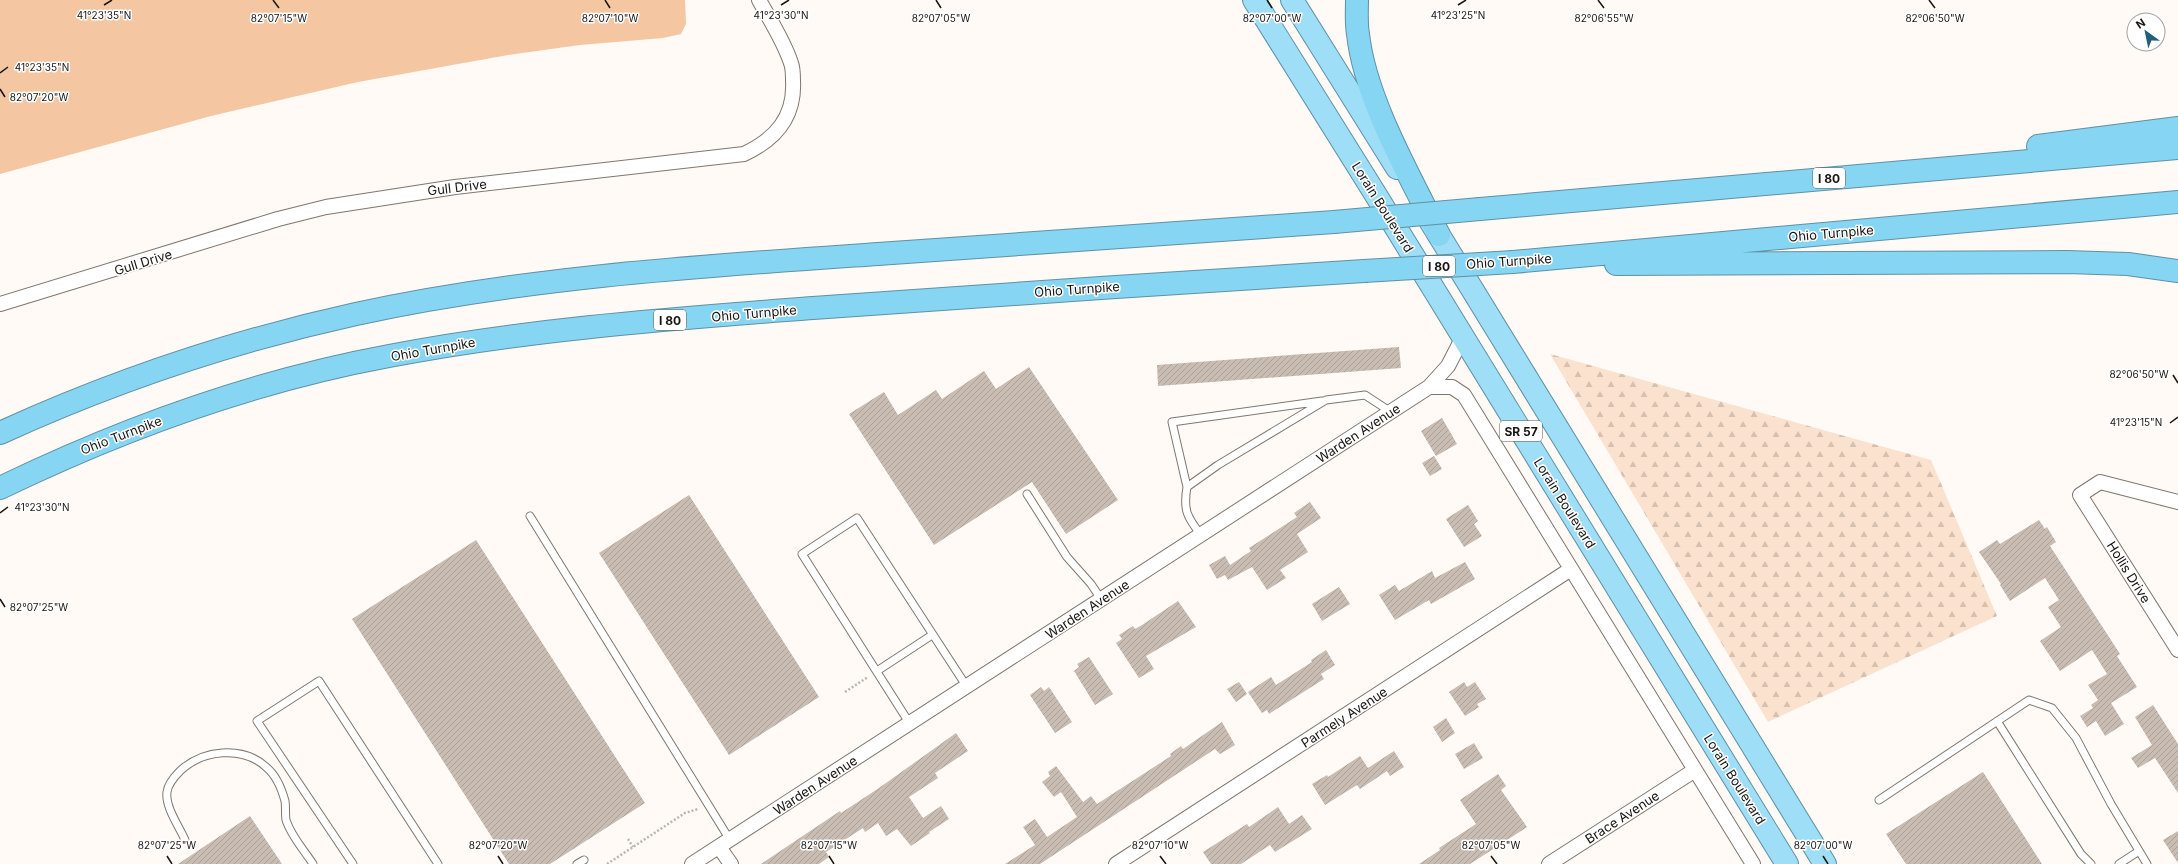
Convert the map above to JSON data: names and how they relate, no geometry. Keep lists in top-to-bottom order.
{
  "streets": {
    "highway": [
      "I 80",
      "Lorain Boulevard",
      "Ohio Turnpike",
      "SR 57"
    ],
    "street": [
      "Gull Drive",
      "Warden Avenue",
      "Hollis Drive",
      "Parmely Avenue",
      "Brace Avenue"
    ]
  },
  "crossings": [
    ["Lorain Boulevard", "Warden Avenue"]
  ],
  "north": "top left",
  "coordinates": [
    "41°23'35\"N",
    "41°23'25\"N",
    "41°23'30\"N",
    "82°07'15\"W",
    "82°07'10\"W",
    "82°07'05\"W",
    "82°07'00\"W",
    "82°06'50\"W",
    "82°06'55\"W",
    "82°07'20\"W",
    "41°23'15\"N",
    "82°07'25\"W"
  ]
}
